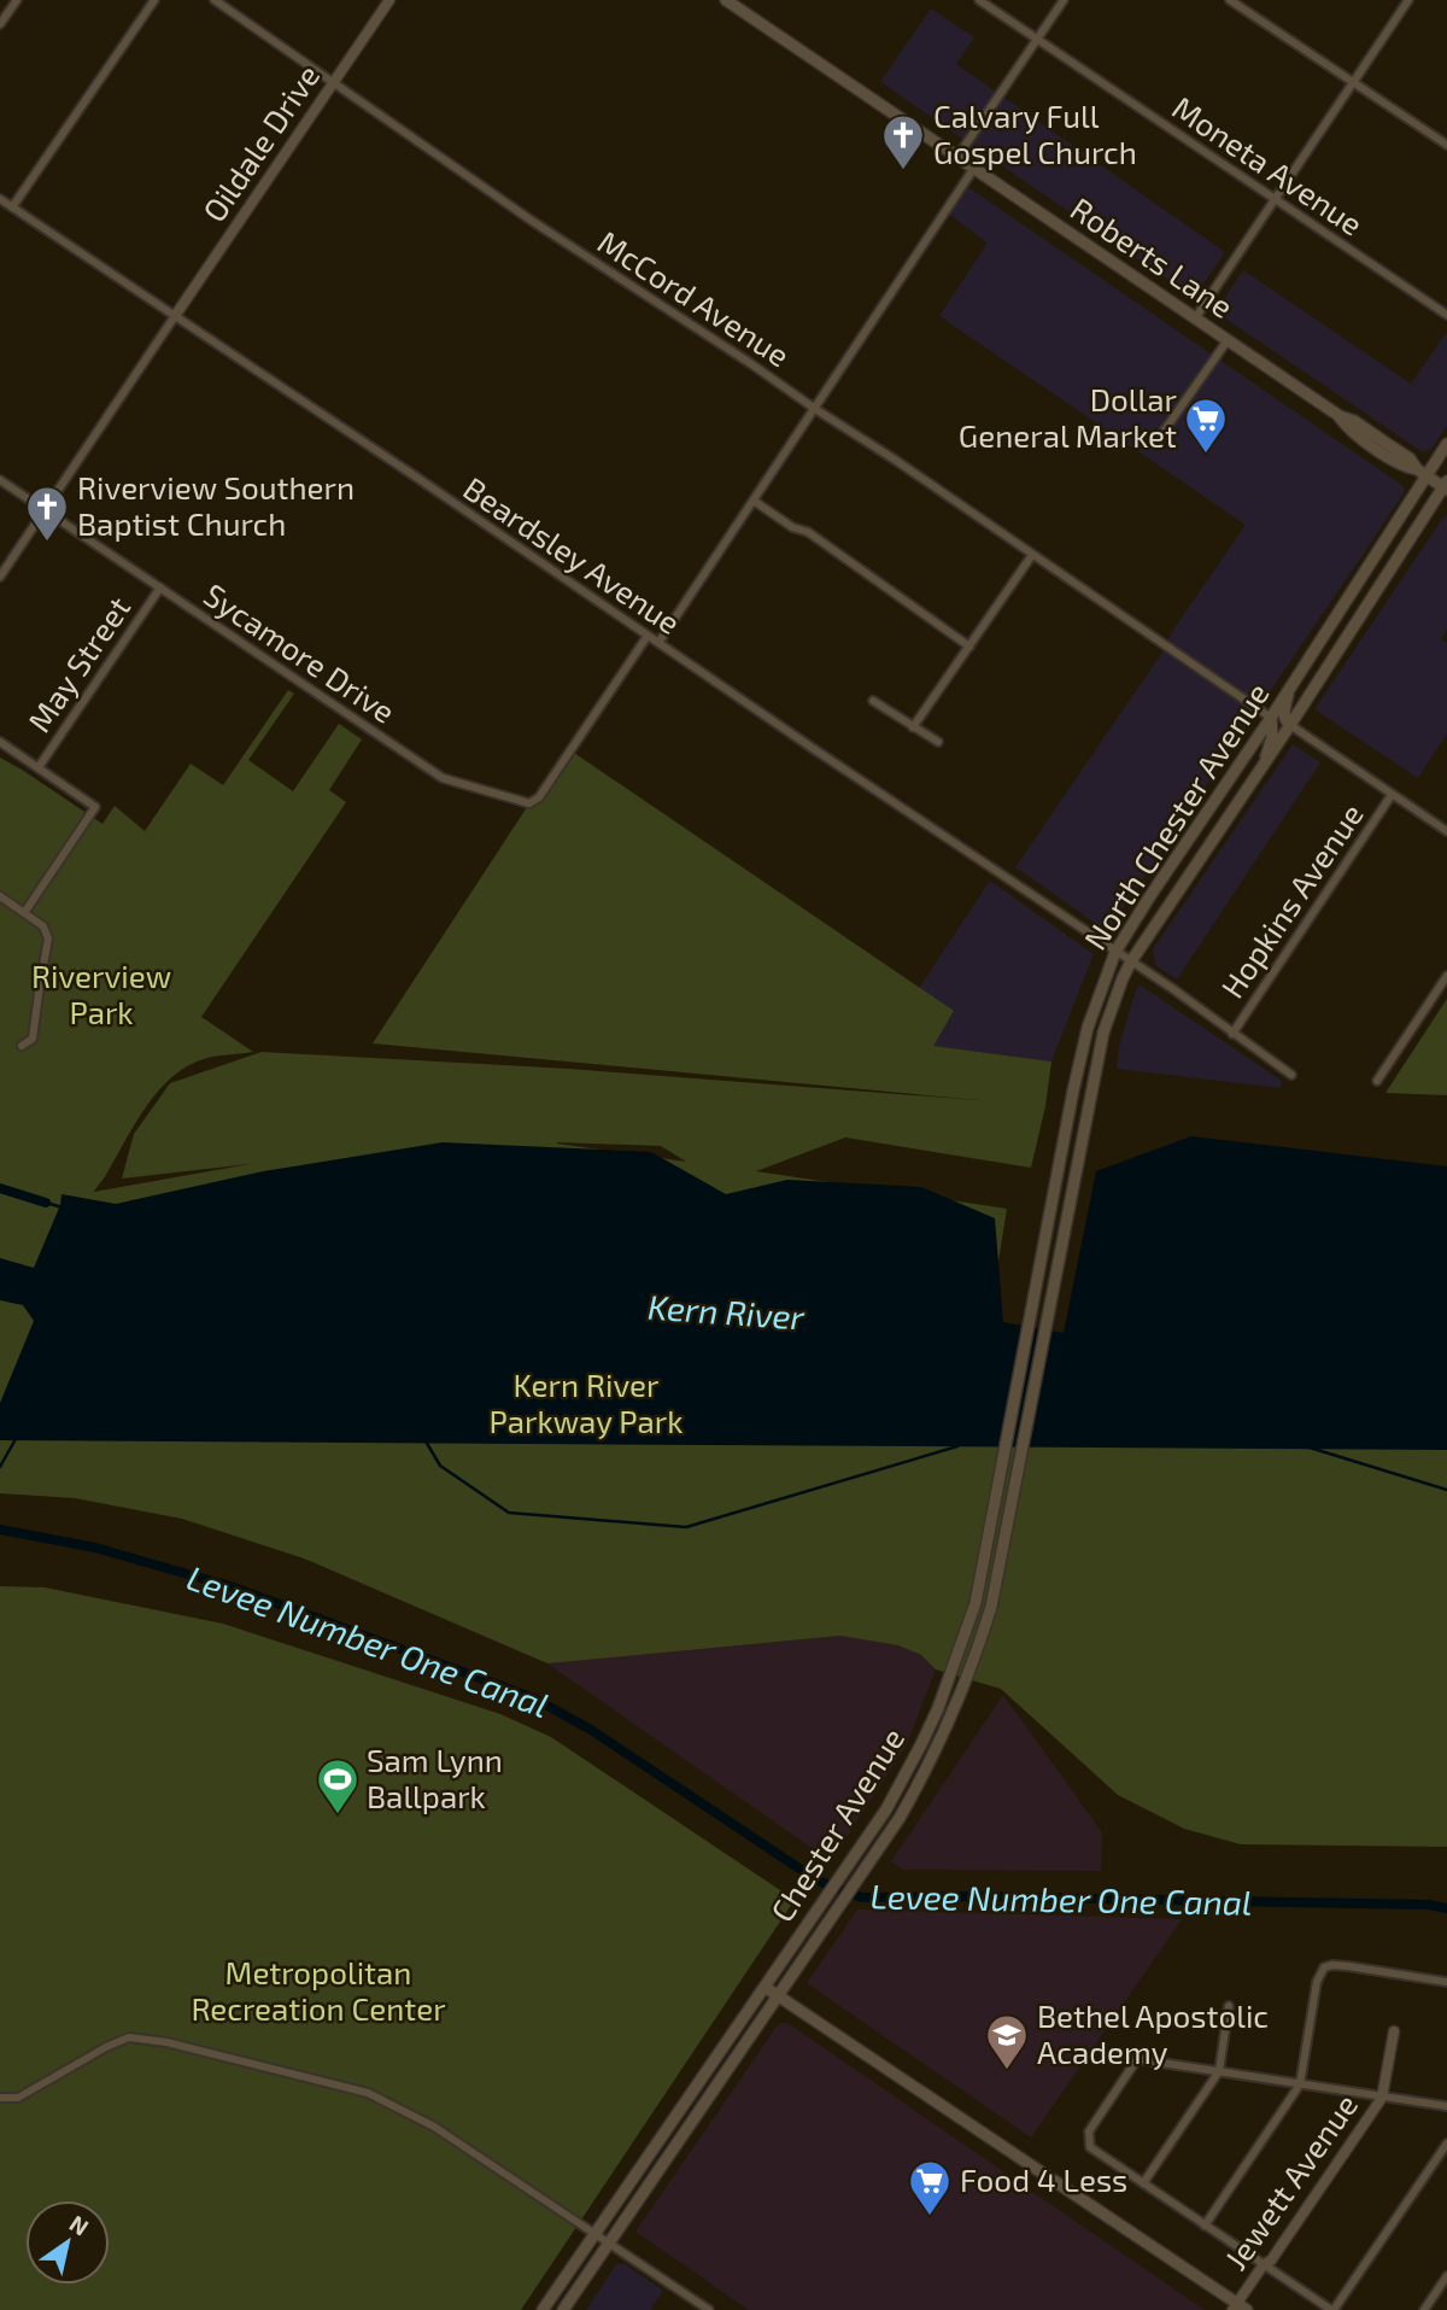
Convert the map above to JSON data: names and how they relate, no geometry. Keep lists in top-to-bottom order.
{
  "streets": {
    "main road": ["Roberts Lane", "North Chester Avenue", "Chester Avenue"],
    "street": [
      "Oildale Drive",
      "Moneta Avenue",
      "McCord Avenue",
      "Beardsley Avenue",
      "Sycamore Drive",
      "May Street",
      "Hopkins Avenue",
      "Jewett Avenue"
    ]
  },
  "crossings": [
    ["Oildale Drive", "McCord Avenue"],
    ["Oildale Drive", "Beardsley Avenue"],
    ["Roberts Lane", "North Chester Avenue"],
    ["McCord Avenue", "North Chester Avenue"],
    ["Beardsley Avenue", "Sycamore Drive"],
    ["Beardsley Avenue", "North Chester Avenue"],
    ["Beardsley Avenue", "Hopkins Avenue"],
    ["Sycamore Drive", "May Street"],
    ["North Chester Avenue", "Chester Avenue"]
  ],
  "water": ["Kern River", "Levee Number One Canal"],
  "parks": ["Riverview Park", "Kern River Parkway Park", "Metropolitan Recreation Center"],
  "places": {
    "church": ["Calvary Full Gospel Church", "Riverview Southern Baptist Church"],
    "supermarket": ["Dollar General Market", "Food 4 Less"],
    "sports": ["Sam Lynn Ballpark"],
    "school or university": ["Bethel Apostolic Academy"]
  },
  "north": "top right"
}
